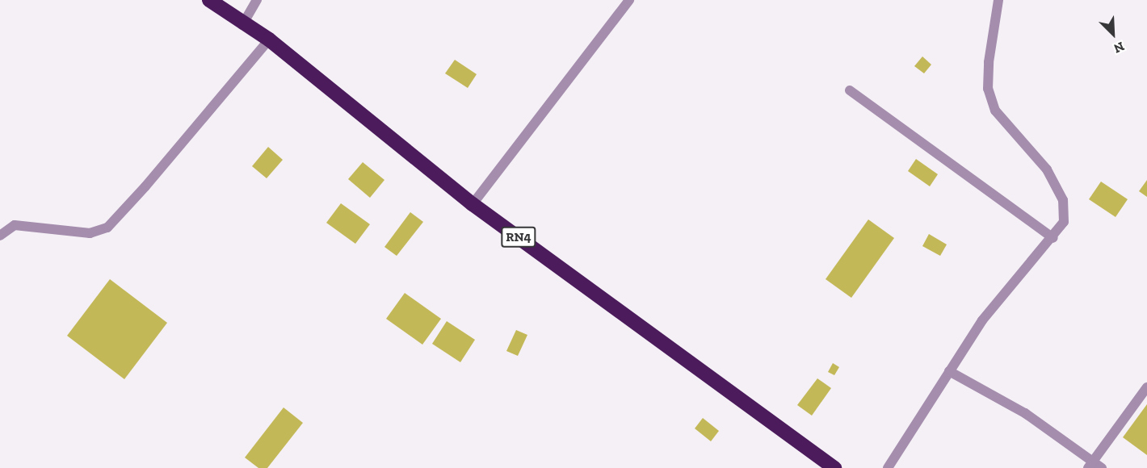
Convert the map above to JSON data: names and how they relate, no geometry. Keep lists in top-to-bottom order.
{
  "streets": {
    "highway": ["RN4"]
  },
  "north": "bottom right"
}
